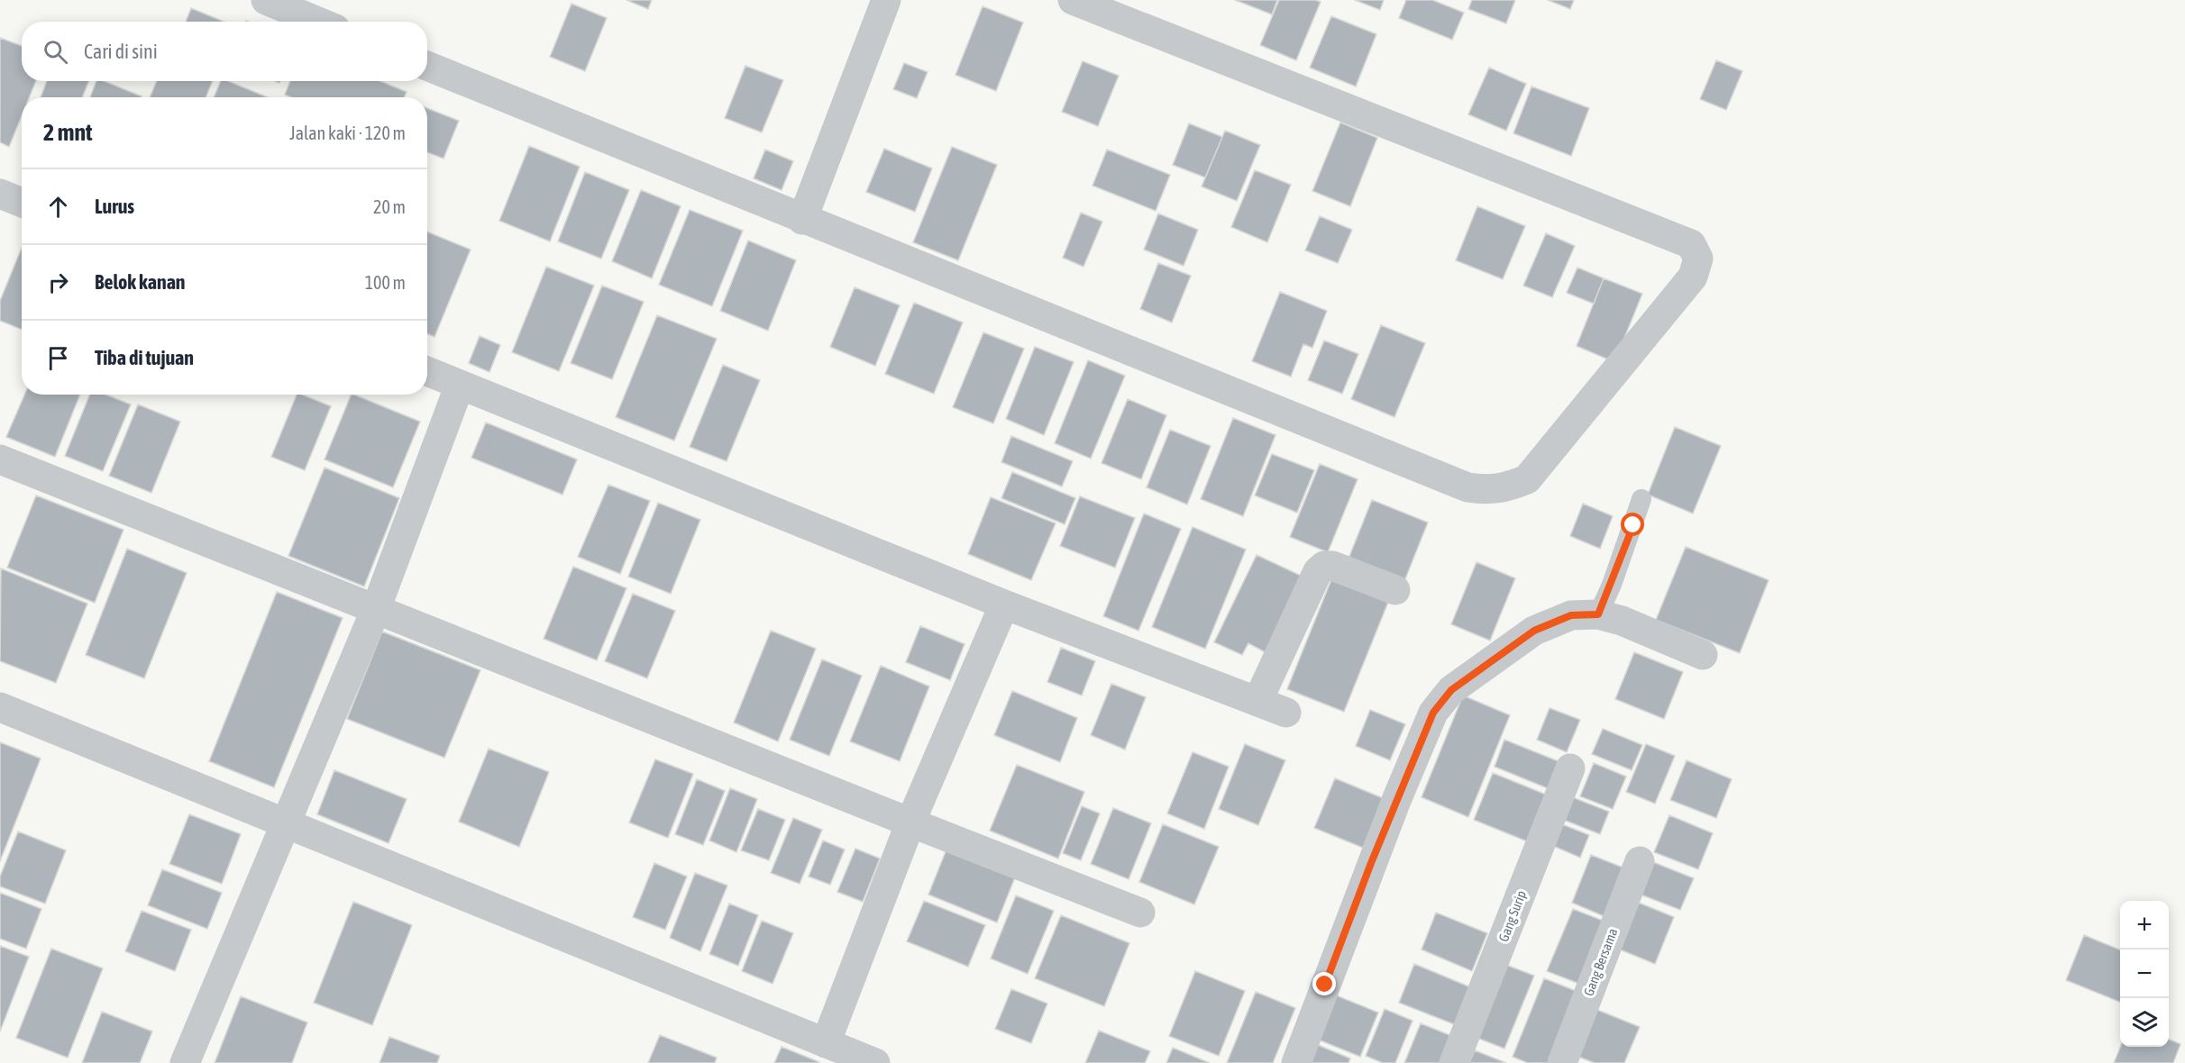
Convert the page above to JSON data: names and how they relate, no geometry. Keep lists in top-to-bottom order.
{
  "streets": {
    "street": ["Gang Surip", "Gang Bersama"]
  },
  "page": {
    "search": "Cari di sini",
    "heading": ["2 mnt", "Jalan kaki · 120 m"],
    "list": [
      ["Lurus", "20 m"],
      ["Belok kanan", "100 m"],
      "Tiba di tujuan"
    ],
    "map_buttons": ["+", "−"]
  }
}
